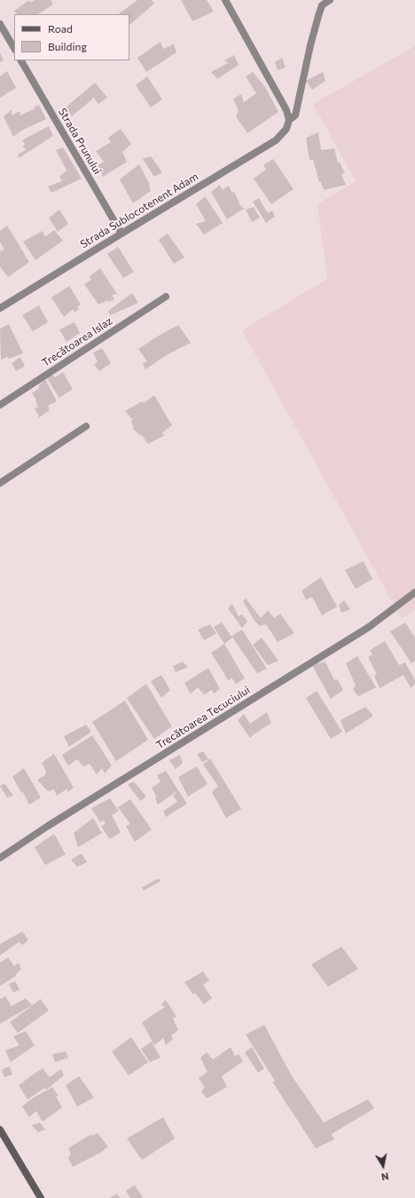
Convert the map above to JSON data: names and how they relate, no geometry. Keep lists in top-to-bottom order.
{
  "streets": {
    "street": [
      "Strada Prunului",
      "Strada Sublocotenent Adam",
      "Trecătoarea Islaz",
      "Trecătoarea Tecuciului"
    ]
  },
  "crossings": [
    ["Strada Prunului", "Strada Sublocotenent Adam"]
  ],
  "legend": ["Road", "Building"],
  "north": "bottom"
}
